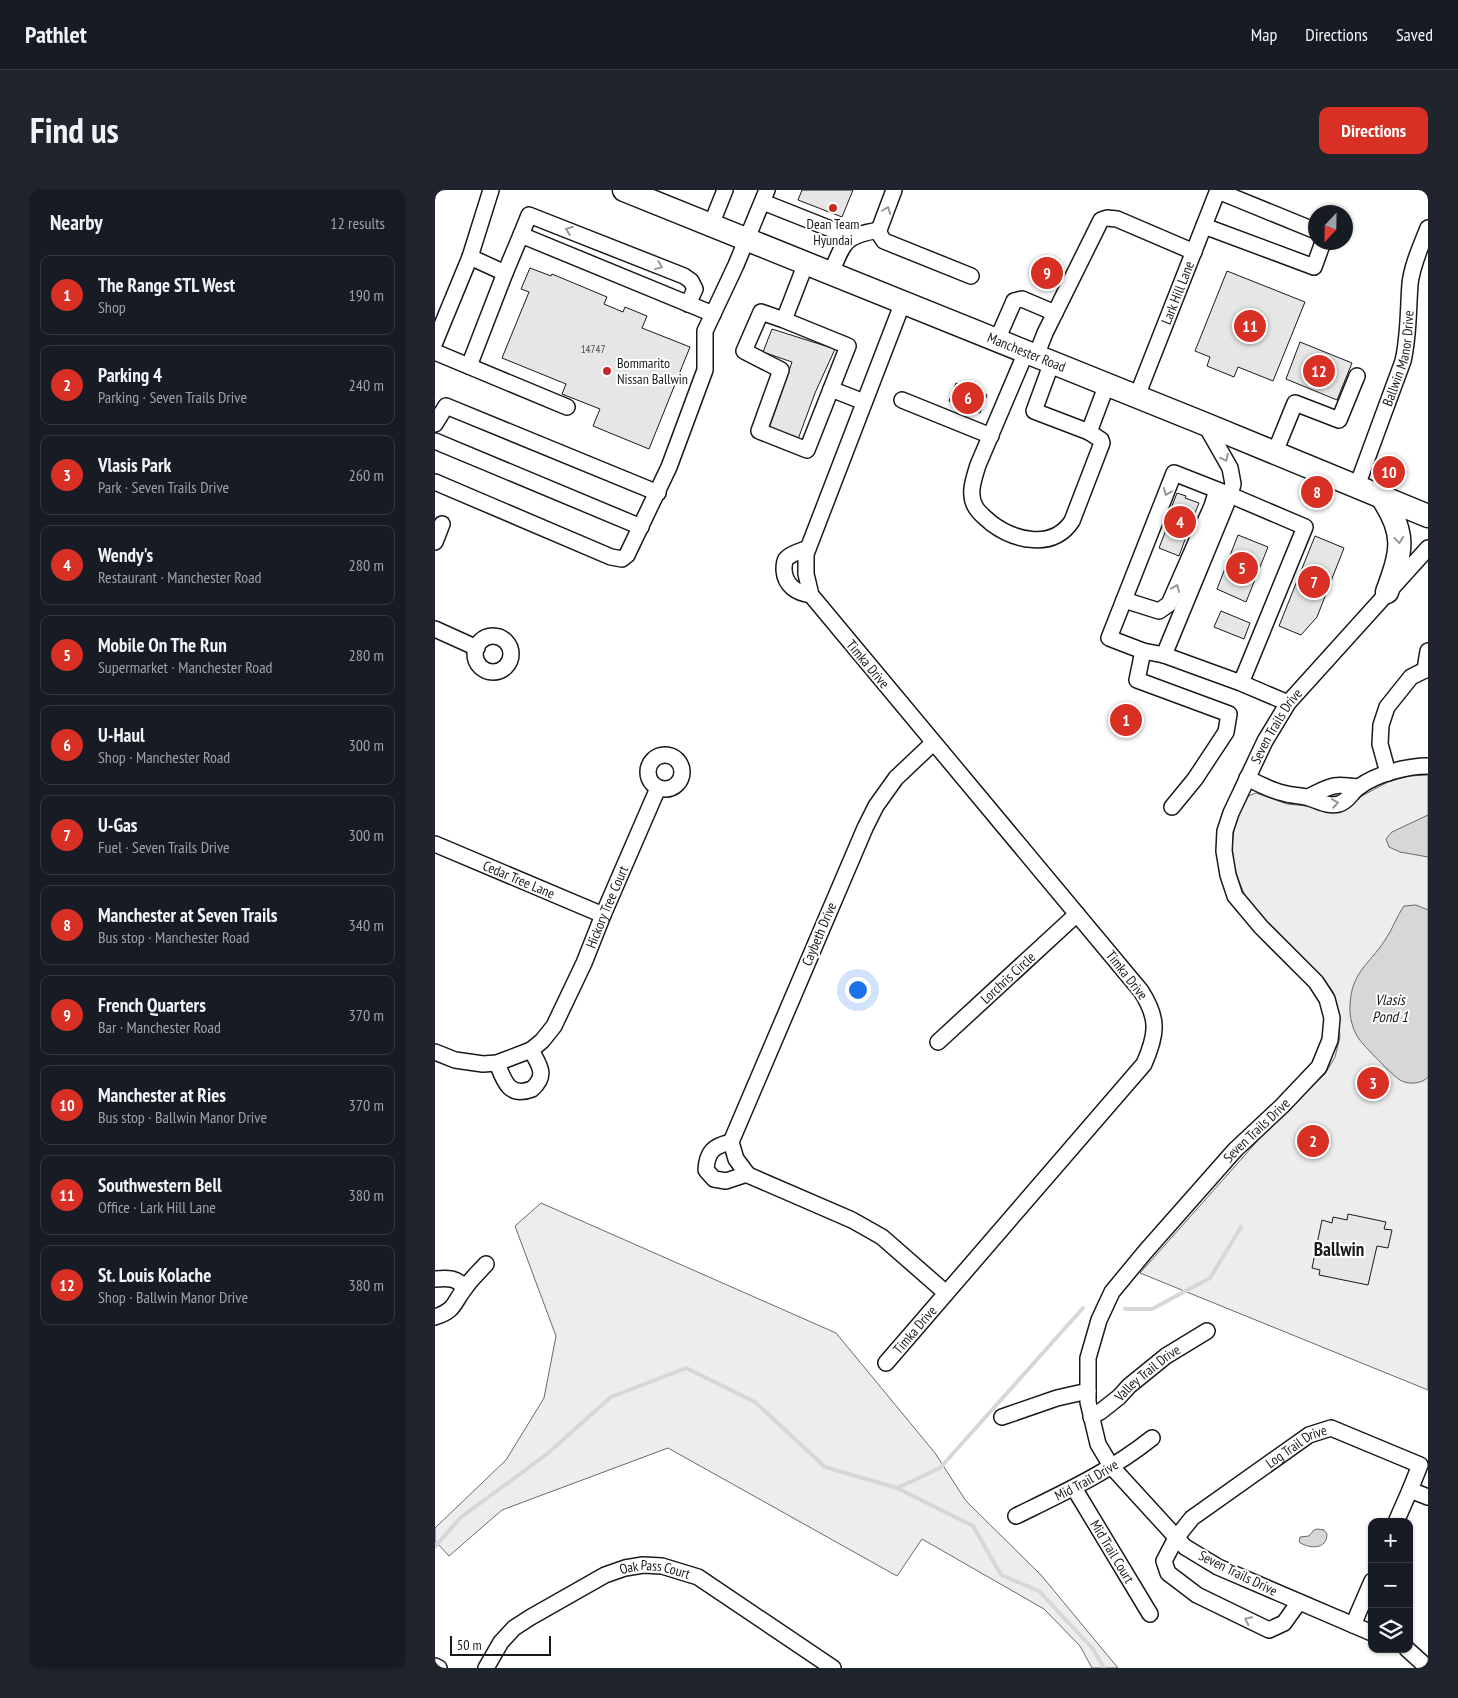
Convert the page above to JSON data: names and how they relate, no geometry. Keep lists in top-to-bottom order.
{
  "streets": {
    "highway": ["Manchester Road"],
    "street": [
      "Lark Hill Lane",
      "Ballwin Manor Drive",
      "Timka Drive",
      "Seven Trails Drive",
      "Cedar Tree Lane",
      "Hickory Tree Court",
      "Caybeth Drive",
      "Lorchris Circle",
      "Valley Trail Drive",
      "Log Trail Drive",
      "Mid Trail Drive",
      "Mid Trail Court",
      "Oak Pass Court"
    ]
  },
  "crossings": [
    ["Lark Hill Lane", "Manchester Road"],
    ["Manchester Road", "Ballwin Manor Drive"],
    ["Manchester Road", "Timka Drive"],
    ["Timka Drive", "Caybeth Drive"],
    ["Timka Drive", "Lorchris Circle"],
    ["Seven Trails Drive", "Valley Trail Drive"],
    ["Seven Trails Drive", "Log Trail Drive"],
    ["Seven Trails Drive", "Mid Trail Drive"],
    ["Cedar Tree Lane", "Hickory Tree Court"],
    ["Mid Trail Drive", "Mid Trail Court"]
  ],
  "districts": ["Ballwin"],
  "water": ["Vlasis Pond 1"],
  "places": ["Dean Team Hyundai", "Bommarito Nissan Ballwin"],
  "house_numbers": ["14747"],
  "scale_bar": "50 m",
  "north": "bottom",
  "page": {
    "header": "Pathlet",
    "nav": ["Map", "Directions", "Saved"],
    "title": "Find us",
    "buttons": "Directions",
    "heading": ["Nearby", "12 results"],
    "list": [
      {
        "mark": "1",
        "name": "The Range STL West",
        "note": "Shop",
        "value": "190 m"
      },
      {
        "mark": "2",
        "name": "Parking 4",
        "note": "Parking · Seven Trails Drive",
        "value": "240 m"
      },
      {
        "mark": "3",
        "name": "Vlasis Park",
        "note": "Park · Seven Trails Drive",
        "value": "260 m"
      },
      {
        "mark": "4",
        "name": "Wendy's",
        "note": "Restaurant · Manchester Road",
        "value": "280 m"
      },
      {
        "mark": "5",
        "name": "Mobile On The Run",
        "note": "Supermarket · Manchester Road",
        "value": "280 m"
      },
      {
        "mark": "6",
        "name": "U-Haul",
        "note": "Shop · Manchester Road",
        "value": "300 m"
      },
      {
        "mark": "7",
        "name": "U-Gas",
        "note": "Fuel · Seven Trails Drive",
        "value": "300 m"
      },
      {
        "mark": "8",
        "name": "Manchester at Seven Trails",
        "note": "Bus stop · Manchester Road",
        "value": "340 m"
      },
      {
        "mark": "9",
        "name": "French Quarters",
        "note": "Bar · Manchester Road",
        "value": "370 m"
      },
      {
        "mark": "10",
        "name": "Manchester at Ries",
        "note": "Bus stop · Ballwin Manor Drive",
        "value": "370 m"
      },
      {
        "mark": "11",
        "name": "Southwestern Bell",
        "note": "Office · Lark Hill Lane",
        "value": "380 m"
      },
      {
        "mark": "12",
        "name": "St. Louis Kolache",
        "note": "Shop · Ballwin Manor Drive",
        "value": "380 m"
      }
    ],
    "pins": [
      "9",
      "11",
      "12",
      "6",
      "10",
      "8",
      "4",
      "5",
      "7",
      "1",
      "3",
      "2"
    ],
    "map_buttons": ["+", "−"],
    "scale": "50 m"
  }
}
